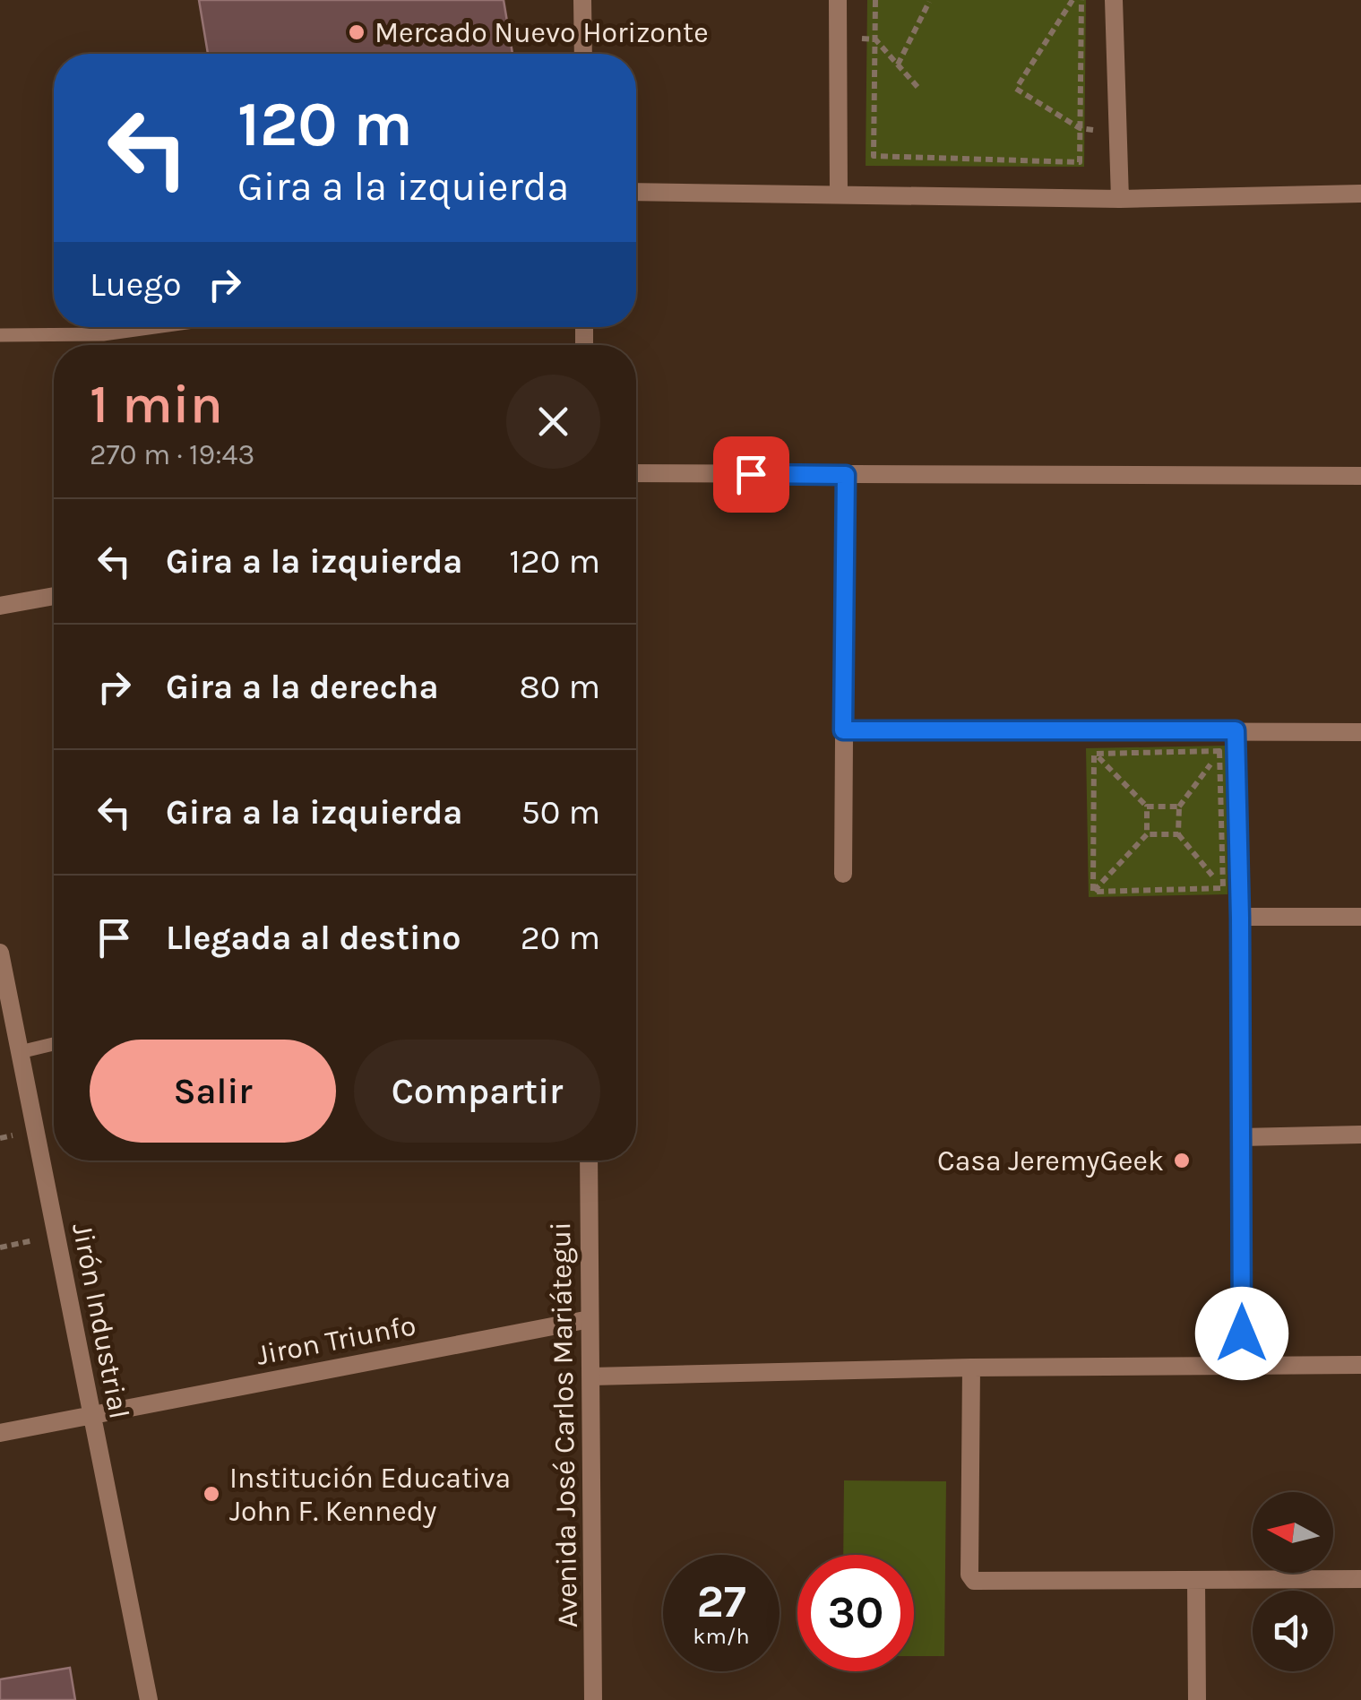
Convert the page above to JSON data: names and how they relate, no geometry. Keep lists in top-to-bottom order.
{
  "streets": {
    "street": ["Jirón Industrial", "Jiron Triunfo", "Avenida José Carlos Mariátegui"]
  },
  "crossings": [
    ["Jirón Industrial", "Jiron Triunfo"],
    ["Jiron Triunfo", "Avenida José Carlos Mariátegui"]
  ],
  "places": ["Mercado Nuevo Horizonte", "Casa JeremyGeek", "Institución Educativa John F. Kennedy"],
  "north": "left",
  "page": {
    "turn": ["120 m", "Gira a la izquierda"],
    "then": "Luego",
    "heading": ["1 min", "270 m · 19:43"],
    "list": [
      {
        "name": "Gira a la izquierda",
        "value": "120 m"
      },
      {
        "name": "Gira a la derecha",
        "value": "80 m"
      },
      {
        "name": "Gira a la izquierda",
        "value": "50 m"
      },
      {
        "name": "Llegada al destino",
        "value": "20 m"
      }
    ],
    "buttons": ["Salir", "Compartir"],
    "speed": "27 km/h",
    "limit": "30"
  }
}
